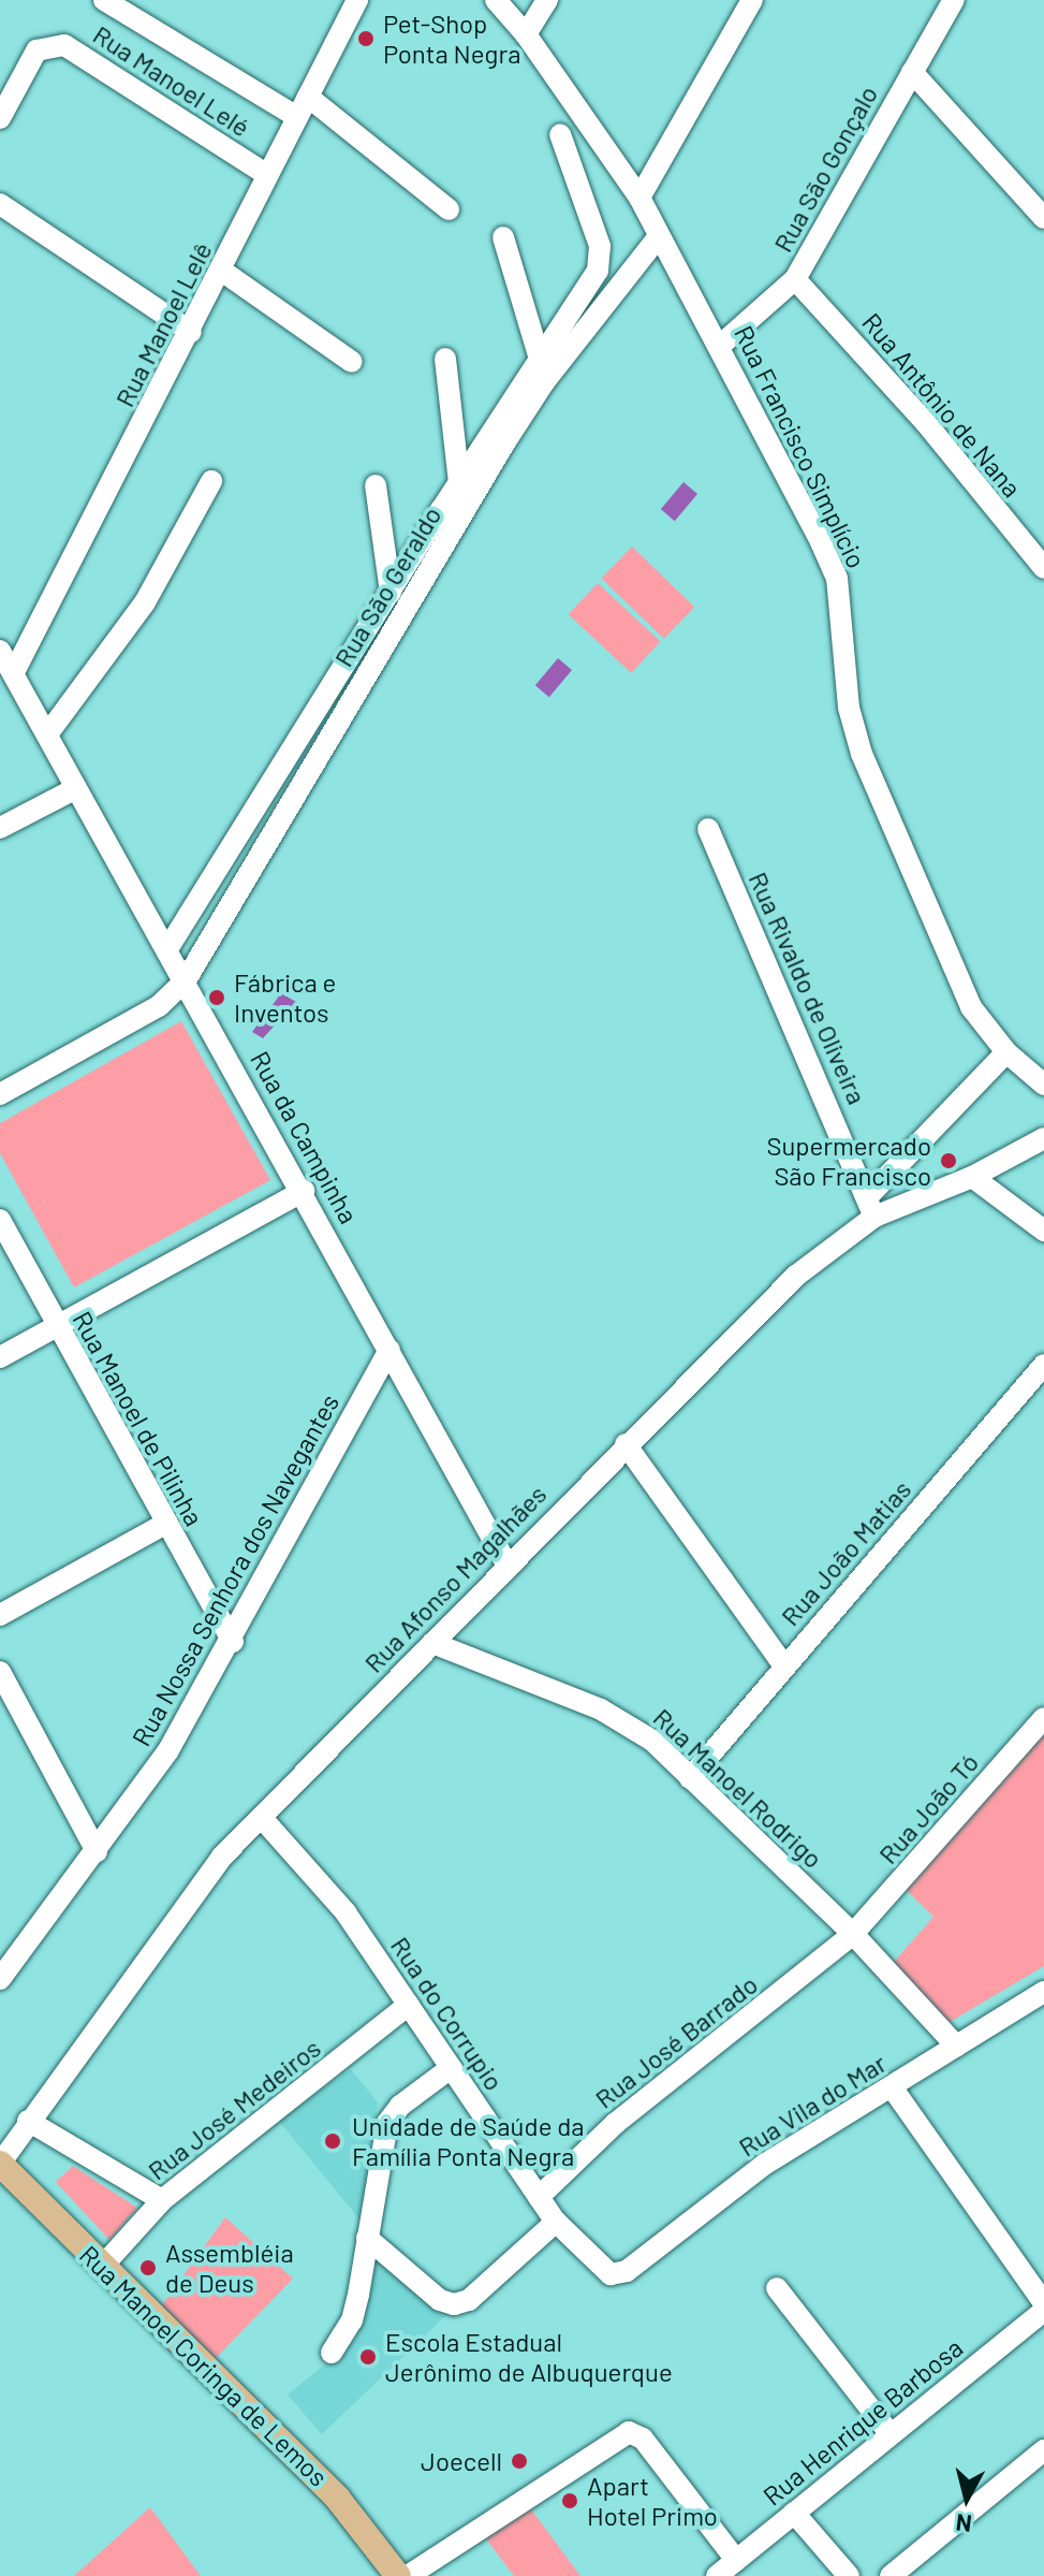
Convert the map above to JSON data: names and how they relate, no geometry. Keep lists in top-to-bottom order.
{
  "streets": {
    "main road": ["Rua Manoel Coringa de Lemos"],
    "street": [
      "Rua Manoel Lelé",
      "Rua São Gonçalo",
      "Rua Manoel Lelê",
      "Rua Antônio de Nana",
      "Rua Francisco Simplício",
      "Rua São Geraldo",
      "Rua Rivaldo de Oliveira",
      "Rua da Campinha",
      "Rua Manoel de Pilinha",
      "Rua João Matias",
      "Rua Nossa Senhora dos Navegantes",
      "Rua Afonso Magalhães",
      "Rua Manoel Rodrigo",
      "Rua João Tó",
      "Rua do Corrupio",
      "Rua José Barrado",
      "Rua Vila do Mar",
      "Rua José Medeiros",
      "Rua Henrique Barbosa"
    ]
  },
  "crossings": [
    ["Rua Manoel Lelé", "Rua Manoel Lelê"],
    ["Rua São Gonçalo", "Rua Antônio de Nana"],
    ["Rua São Gonçalo", "Rua Francisco Simplício"],
    ["Rua Manoel Lelê", "Rua da Campinha"],
    ["Rua Francisco Simplício", "Rua São Geraldo"],
    ["Rua Francisco Simplício", "Rua Afonso Magalhães"],
    ["Rua São Geraldo", "Rua da Campinha"],
    ["Rua Rivaldo de Oliveira", "Rua Afonso Magalhães"],
    ["Rua da Campinha", "Rua Nossa Senhora dos Navegantes"],
    ["Rua da Campinha", "Rua Afonso Magalhães"],
    ["Rua Manoel de Pilinha", "Rua Nossa Senhora dos Navegantes"],
    ["Rua João Matias", "Rua Manoel Rodrigo"],
    ["Rua Afonso Magalhães", "Rua Manoel Rodrigo"],
    ["Rua Afonso Magalhães", "Rua do Corrupio"],
    ["Rua Afonso Magalhães", "Rua Manoel Coringa de Lemos"],
    ["Rua Manoel Rodrigo", "Rua João Tó"],
    ["Rua Manoel Rodrigo", "Rua José Barrado"],
    ["Rua Manoel Rodrigo", "Rua Vila do Mar"],
    ["Rua João Tó", "Rua José Barrado"],
    ["Rua do Corrupio", "Rua José Barrado"],
    ["Rua do Corrupio", "Rua Vila do Mar"],
    ["Rua do Corrupio", "Rua José Medeiros"],
    ["Rua José Medeiros", "Rua Manoel Coringa de Lemos"]
  ],
  "places": [
    "Pet-Shop Ponta Negra",
    "Fábrica e Inventos",
    "Supermercado São Francisco",
    "Unidade de Saúde da Família Ponta Negra",
    "Assembléia de Deus",
    "Escola Estadual Jerônimo de Albuquerque",
    "Joecell",
    "Apart Hotel Primo"
  ],
  "north": "bottom"
}
